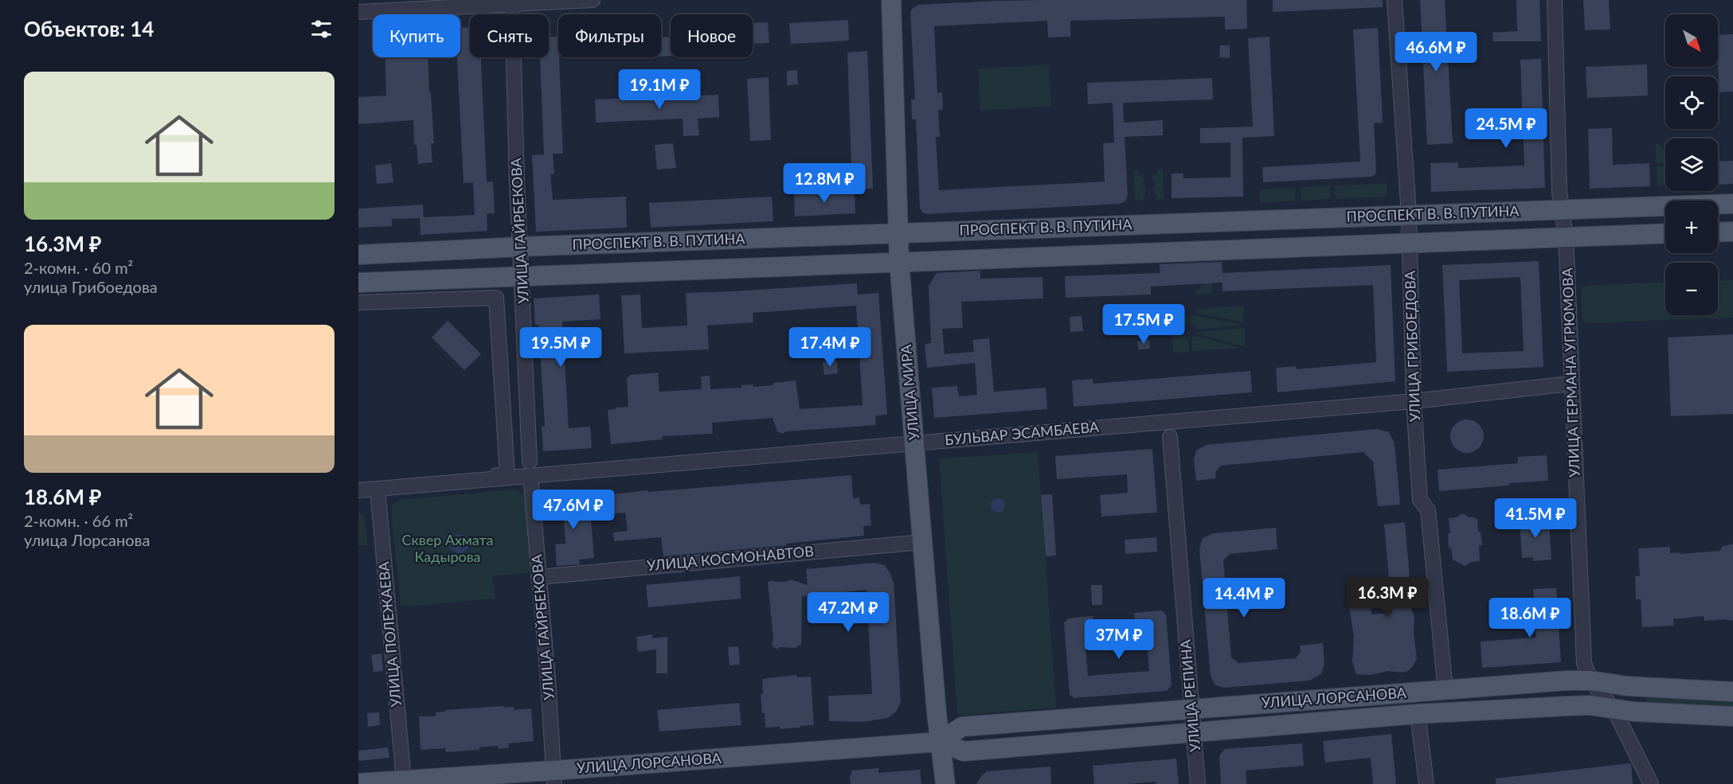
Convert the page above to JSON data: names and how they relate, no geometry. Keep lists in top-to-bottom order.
{
  "streets": {
    "main road": ["ПРОСПЕКТ В. В. ПУТИНА", "УЛИЦА МИРА", "УЛИЦА ЛОРСАНОВА"],
    "street": [
      "УЛИЦА ГАЙРБЕКОВА",
      "УЛИЦА ГРИБОЕДОВА",
      "УЛИЦА ГЕРМАНА УГРЮМОВА",
      "БУЛЬВАР ЭСАМБАЕВА",
      "УЛИЦА КОСМОНАВТОВ",
      "УЛИЦА ПОЛЕЖАЕВА",
      "УЛИЦА РЕПИНА"
    ]
  },
  "crossings": [
    ["ПРОСПЕКТ В. В. ПУТИНА", "УЛИЦА ГАЙРБЕКОВА"],
    ["ПРОСПЕКТ В. В. ПУТИНА", "УЛИЦА ГРИБОЕДОВА"],
    ["ПРОСПЕКТ В. В. ПУТИНА", "УЛИЦА ГЕРМАНА УГРЮМОВА"],
    ["ПРОСПЕКТ В. В. ПУТИНА", "УЛИЦА МИРА"],
    ["УЛИЦА ГАЙРБЕКОВА", "УЛИЦА КОСМОНАВТОВ"],
    ["УЛИЦА ГАЙРБЕКОВА", "УЛИЦА ЛОРСАНОВА"],
    ["УЛИЦА ГРИБОЕДОВА", "БУЛЬВАР ЭСАМБАЕВА"],
    ["УЛИЦА ГРИБОЕДОВА", "УЛИЦА ЛОРСАНОВА"],
    ["УЛИЦА ГЕРМАНА УГРЮМОВА", "БУЛЬВАР ЭСАМБАЕВА"],
    ["УЛИЦА ГЕРМАНА УГРЮМОВА", "УЛИЦА ЛОРСАНОВА"],
    ["УЛИЦА МИРА", "БУЛЬВАР ЭСАМБАЕВА"],
    ["УЛИЦА МИРА", "УЛИЦА КОСМОНАВТОВ"],
    ["УЛИЦА МИРА", "УЛИЦА ЛОРСАНОВА"],
    ["БУЛЬВАР ЭСАМБАЕВА", "УЛИЦА ПОЛЕЖАЕВА"],
    ["УЛИЦА ПОЛЕЖАЕВА", "УЛИЦА ЛОРСАНОВА"],
    ["УЛИЦА РЕПИНА", "УЛИЦА ЛОРСАНОВА"]
  ],
  "parks": ["Сквер Ахмата Кадырова"],
  "north": "bottom right",
  "page": {
    "heading": "Объектов: 14",
    "map_buttons": ["+", "−"],
    "chip": [
      "Купить",
      "Снять",
      "Фильтры",
      "Новое"
    ],
    "price": [
      "46.6M ₽",
      "19.1M ₽",
      "24.5M ₽",
      "12.8M ₽",
      "17.5M ₽",
      "19.5M ₽",
      "17.4M ₽",
      "47.6M ₽",
      "41.5M ₽",
      "16.3M ₽",
      "14.4M ₽",
      "47.2M ₽",
      "18.6M ₽",
      "37M ₽"
    ],
    "list": [
      {
        "name": "16.3M ₽",
        "note": "2-комн. · 60 m² · улица Грибоедова"
      },
      {
        "name": "18.6M ₽",
        "note": "2-комн. · 66 m² · улица Лорсанова"
      }
    ]
  }
}
